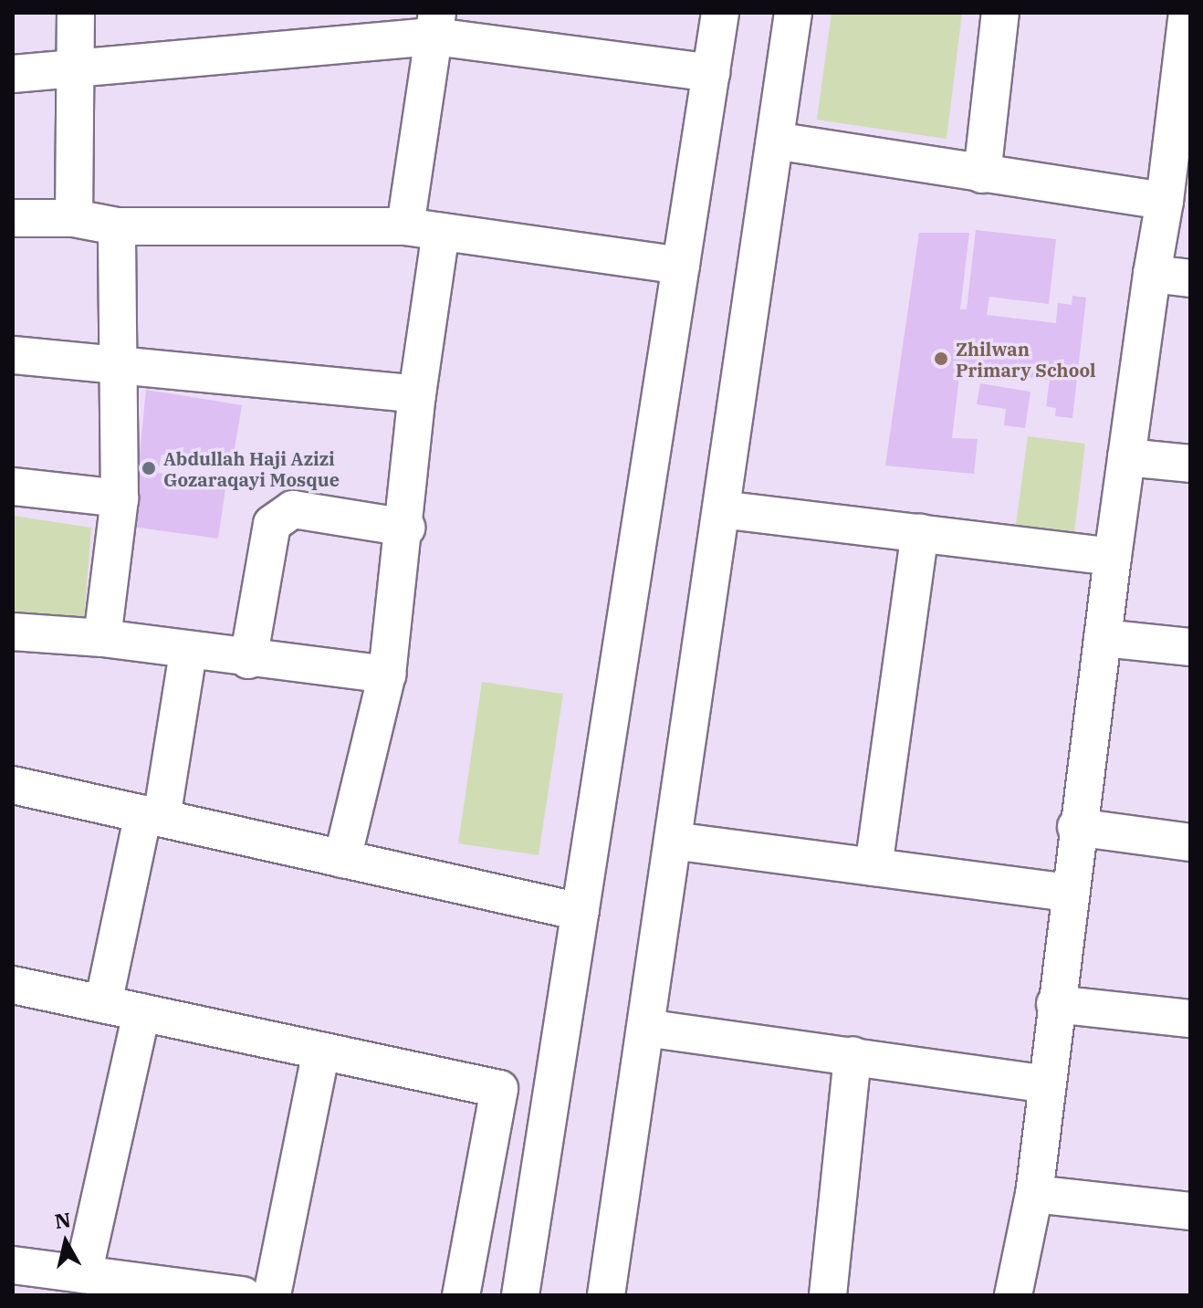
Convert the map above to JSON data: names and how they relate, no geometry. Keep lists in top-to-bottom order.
{
  "places": ["Zhilwan Primary School", "Abdullah Haji Azizi Gozaraqayi Mosque"],
  "north": "top"
}
